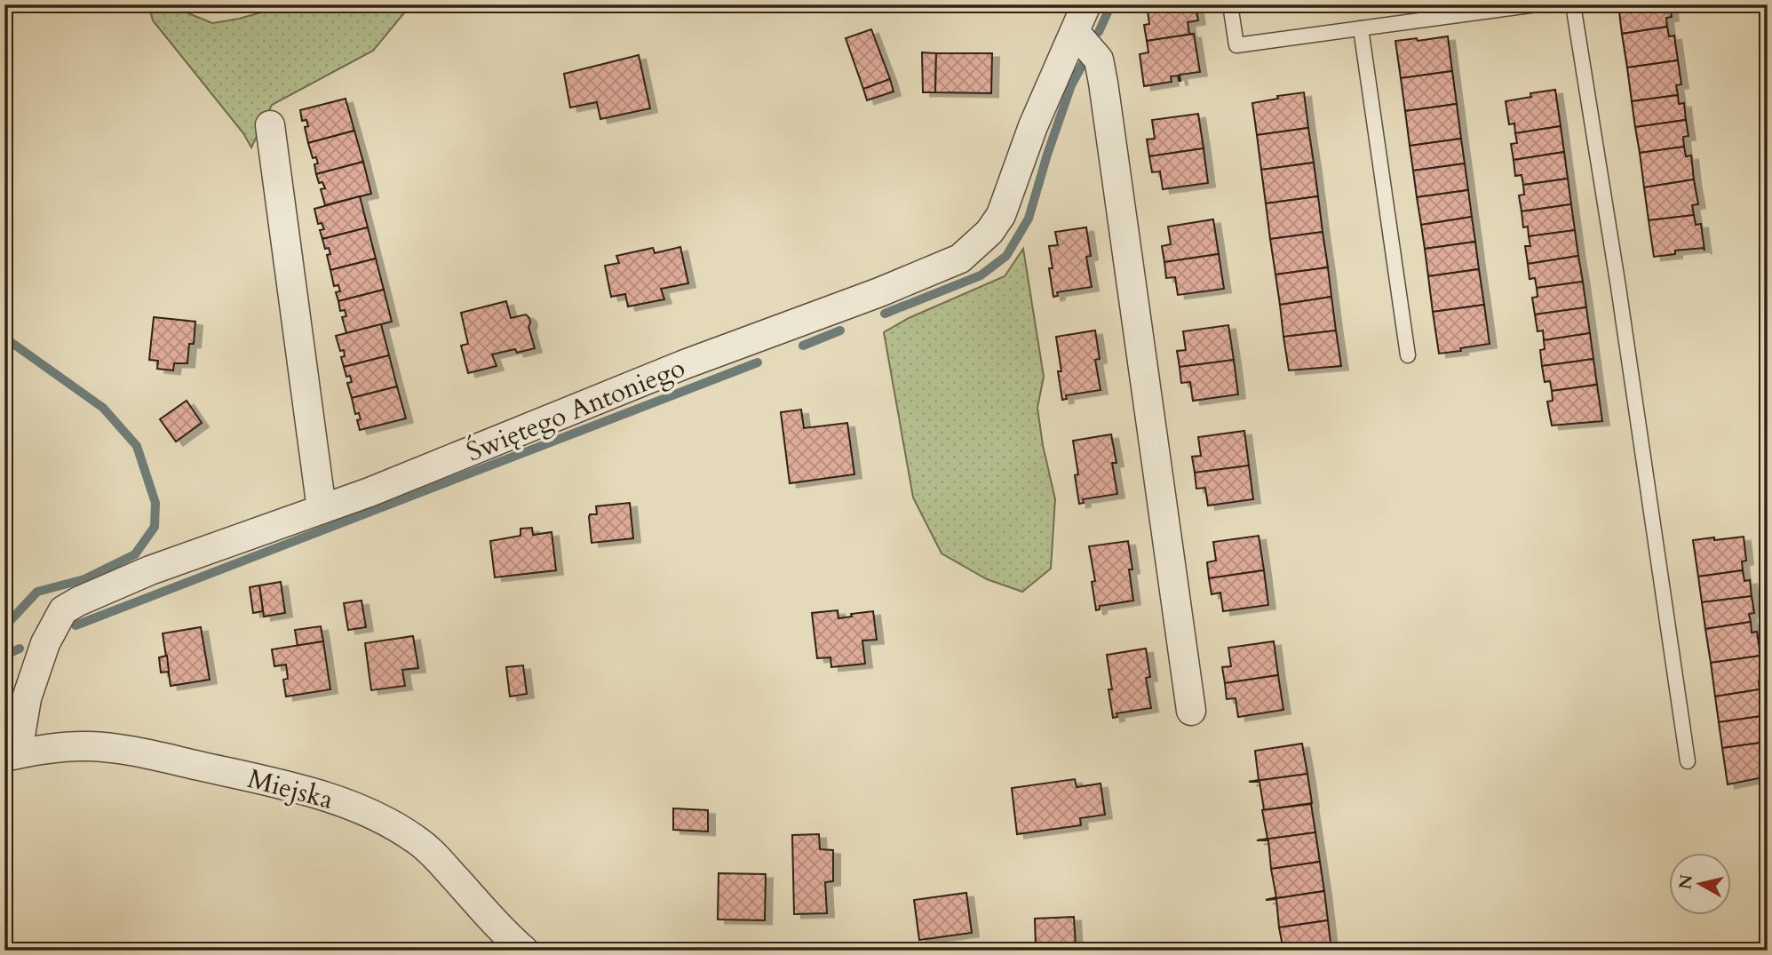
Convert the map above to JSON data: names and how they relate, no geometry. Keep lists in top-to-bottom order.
{
  "streets": {
    "street": ["Świętego Antoniego", "Miejska"]
  },
  "crossings": [
    ["Świętego Antoniego", "Miejska"]
  ],
  "north": "left"
}
